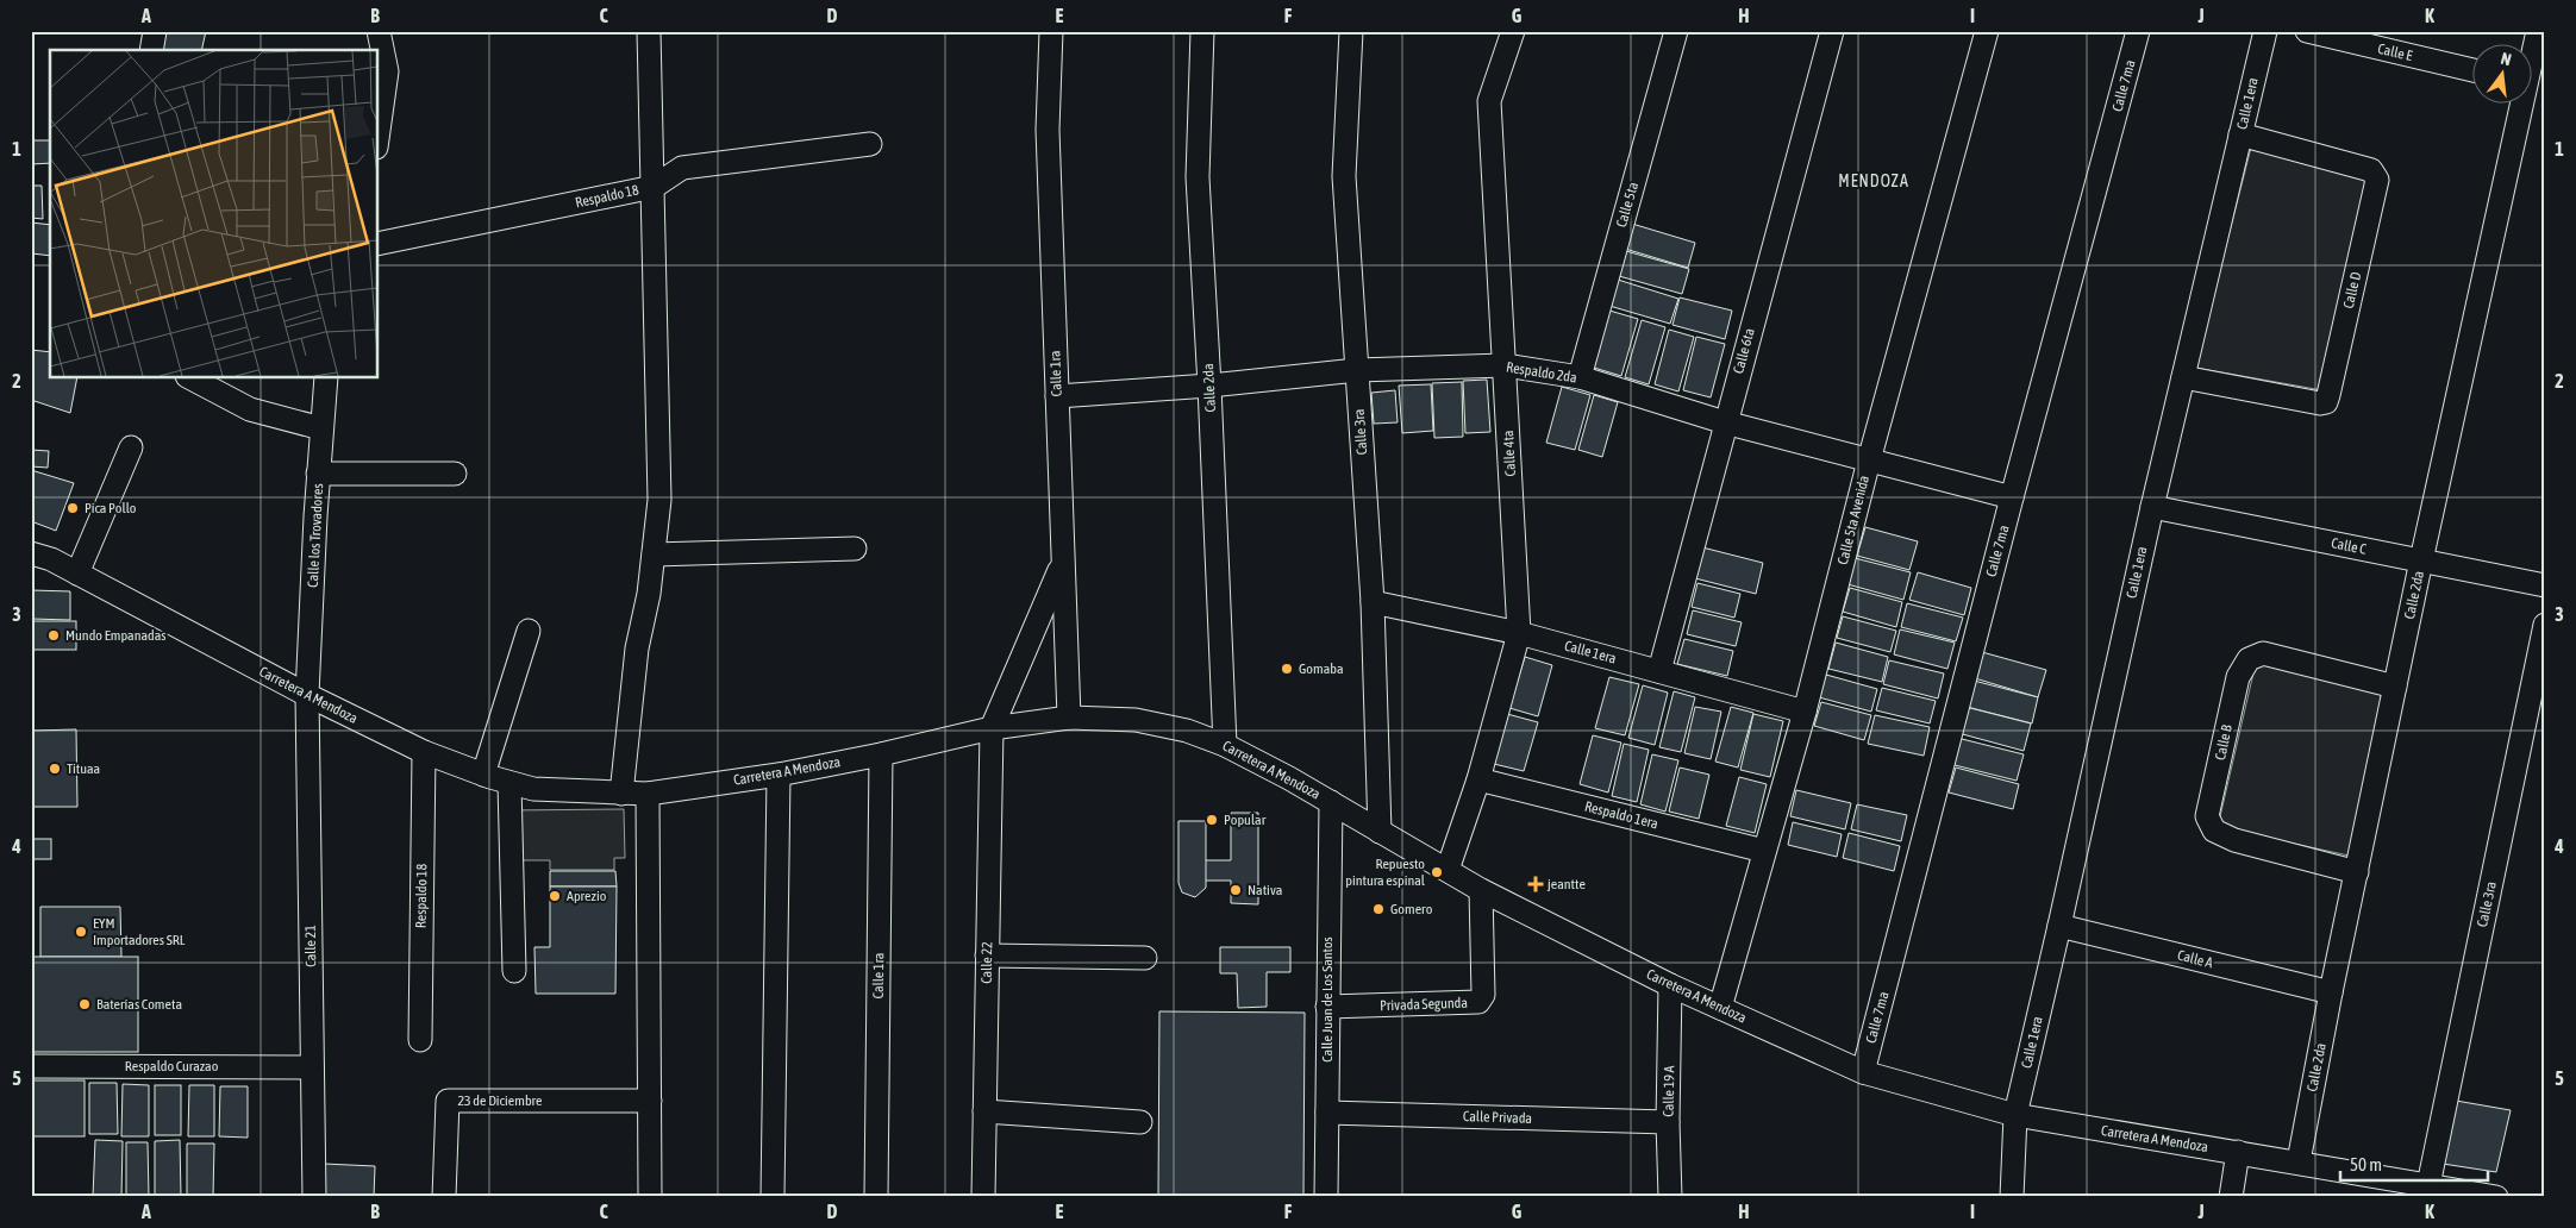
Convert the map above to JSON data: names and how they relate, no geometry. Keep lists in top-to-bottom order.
{
  "streets": {
    "street": [
      "Calle E",
      "Calle 7ma",
      "Calle 1era",
      "Respaldo 18",
      "Calle 5ta",
      "Calle D",
      "Calle 6ta",
      "Respaldo 2da",
      "Calle 1ra",
      "Calle 2da",
      "Calle 3ra",
      "Calle 4ta",
      "Calle 5ta Avenida",
      "Calle los Trovadores",
      "Calle C",
      "Carretera A Mendoza",
      "Calle B",
      "Respaldo 1era",
      "Calle 21",
      "Calle A",
      "Calle 22",
      "Calle Juan de Los Santos",
      "Privada Segunda",
      "Respaldo Curazao",
      "Calle 19 A",
      "23 de Diciembre",
      "Calle Privada"
    ]
  },
  "crossings": [
    ["Calle 7ma", "Respaldo 2da"],
    ["Calle 7ma", "Carretera A Mendoza"],
    ["Calle 1era", "Calle D"],
    ["Calle 1era", "Calle 6ta"],
    ["Calle 1era", "Calle 3ra"],
    ["Calle 1era", "Calle 4ta"],
    ["Calle 1era", "Calle 5ta Avenida"],
    ["Calle 1era", "Calle C"],
    ["Calle 1era", "Carretera A Mendoza"],
    ["Calle 1era", "Calle A"],
    ["Respaldo 18", "Carretera A Mendoza"],
    ["Calle 5ta", "Respaldo 2da"],
    ["Calle 6ta", "Respaldo 2da"],
    ["Respaldo 2da", "Calle 1ra"],
    ["Respaldo 2da", "Calle 2da"],
    ["Respaldo 2da", "Calle 3ra"],
    ["Respaldo 2da", "Calle 4ta"],
    ["Respaldo 2da", "Calle 5ta Avenida"],
    ["Calle 1ra", "Carretera A Mendoza"],
    ["Calle 2da", "Calle C"],
    ["Calle 2da", "Carretera A Mendoza"],
    ["Calle 2da", "Calle B"],
    ["Calle 2da", "Calle A"],
    ["Calle 3ra", "Carretera A Mendoza"],
    ["Calle 4ta", "Carretera A Mendoza"],
    ["Calle 4ta", "Respaldo 1era"],
    ["Calle 5ta Avenida", "Carretera A Mendoza"],
    ["Calle 5ta Avenida", "Respaldo 1era"],
    ["Calle los Trovadores", "Carretera A Mendoza"],
    ["Calle los Trovadores", "Calle 21"],
    ["Carretera A Mendoza", "Calle 21"],
    ["Carretera A Mendoza", "Calle 22"],
    ["Carretera A Mendoza", "Calle Juan de Los Santos"],
    ["Carretera A Mendoza", "Privada Segunda"],
    ["Carretera A Mendoza", "Calle 19 A"],
    ["Calle 21", "Respaldo Curazao"],
    ["Calle Juan de Los Santos", "Privada Segunda"],
    ["Calle Juan de Los Santos", "Calle Privada"],
    ["Calle 19 A", "Calle Privada"]
  ],
  "districts": ["MENDOZA"],
  "places": {
    "other": [
      "Pica Pollo",
      "Mundo Empanadas",
      "Gomaba",
      "Tituaa",
      "Popular",
      "Repuesto pintura espinal",
      "Nativa",
      "Aprezio",
      "Gomero",
      "EYM Importadores SRL",
      "Baterías Cometa"
    ],
    "health": ["jeantte"]
  },
  "scale_bar": "50 m",
  "north": "top",
  "grid": {
    "columns": [
      "A",
      "B",
      "C",
      "D",
      "E",
      "F",
      "G",
      "H",
      "I",
      "J",
      "K"
    ],
    "rows": [
      "1",
      "2",
      "3",
      "4",
      "5"
    ]
  }
}
